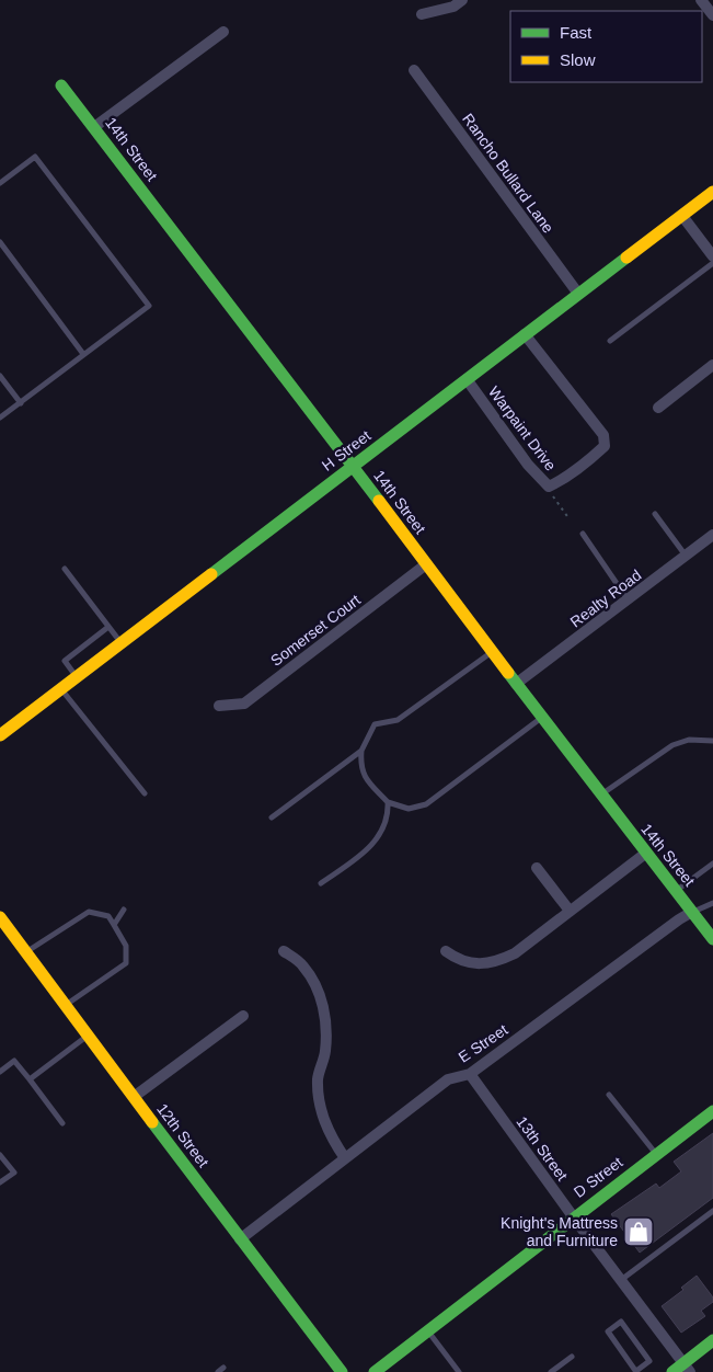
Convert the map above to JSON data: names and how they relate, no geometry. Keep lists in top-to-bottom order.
{
  "streets": {
    "street": [
      "14th Street",
      "Rancho Bullard Lane",
      "Warpaint Drive",
      "H Street",
      "Realty Road",
      "Somerset Court",
      "E Street",
      "12th Street",
      "13th Street",
      "D Street"
    ]
  },
  "crossings": [
    ["14th Street", "H Street"],
    ["14th Street", "Realty Road"],
    ["14th Street", "Somerset Court"],
    ["14th Street", "E Street"],
    ["Rancho Bullard Lane", "H Street"],
    ["Warpaint Drive", "H Street"],
    ["E Street", "12th Street"],
    ["E Street", "13th Street"],
    ["13th Street", "D Street"]
  ],
  "places": {
    "shop": ["Knight's Mattress and Furniture"]
  },
  "legend": ["Fast", "Slow"]
}
